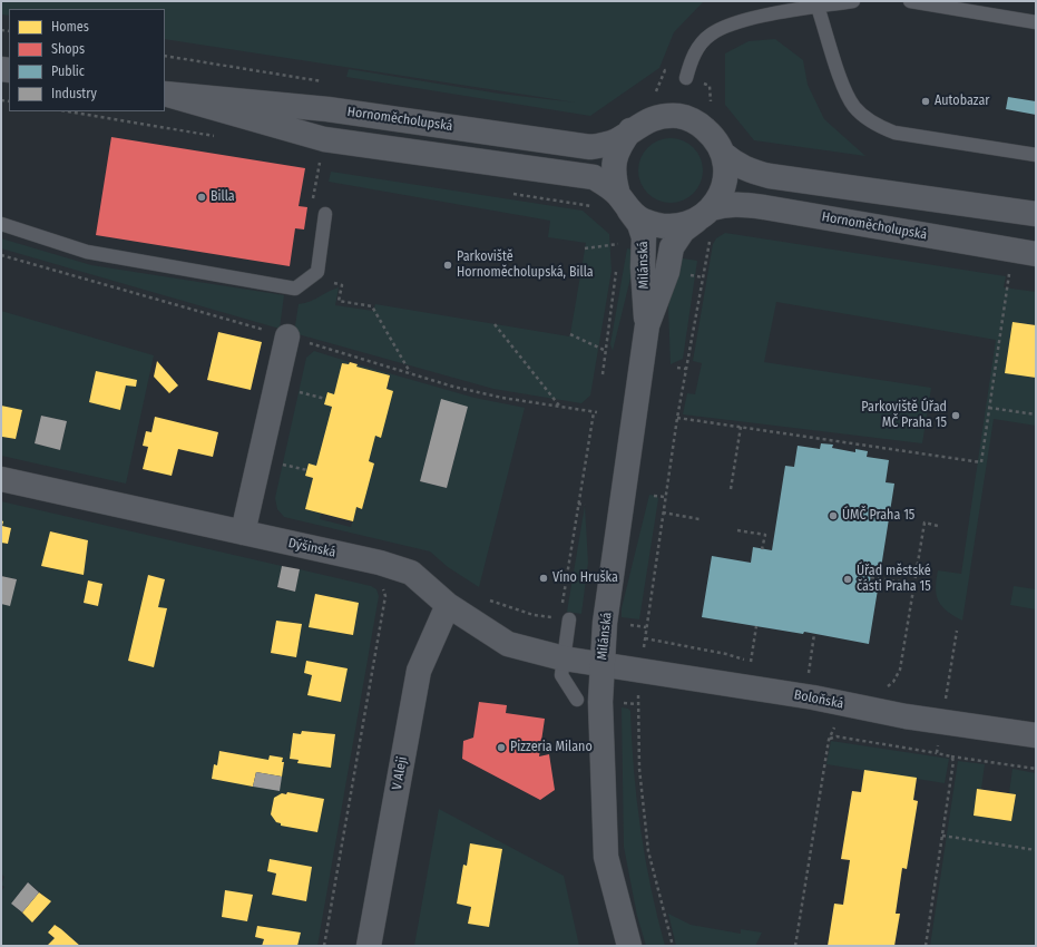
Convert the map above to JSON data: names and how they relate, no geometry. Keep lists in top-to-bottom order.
{
  "streets": {
    "street": [
      "Hornoměcholupská",
      "Milánská",
      "Dýšinská",
      "Boloňská",
      "V Aleji"
    ]
  },
  "crossings": [
    ["Hornoměcholupská", "Milánská"],
    ["Milánská", "Dýšinská"],
    ["Milánská", "Boloňská"],
    ["Dýšinská", "Boloňská"],
    ["Dýšinská", "V Aleji"]
  ],
  "places": [
    "Autobazar",
    "Billa",
    "Parkoviště Hornoměcholupská, Billa",
    "Parkoviště Úřad MČ Praha 15",
    "ÚMČ Praha 15",
    "Víno Hruška",
    "Úřad městské části Praha 15",
    "Pizzeria Milano"
  ],
  "legend": [
    "Homes",
    "Shops",
    "Public",
    "Industry"
  ]
}
